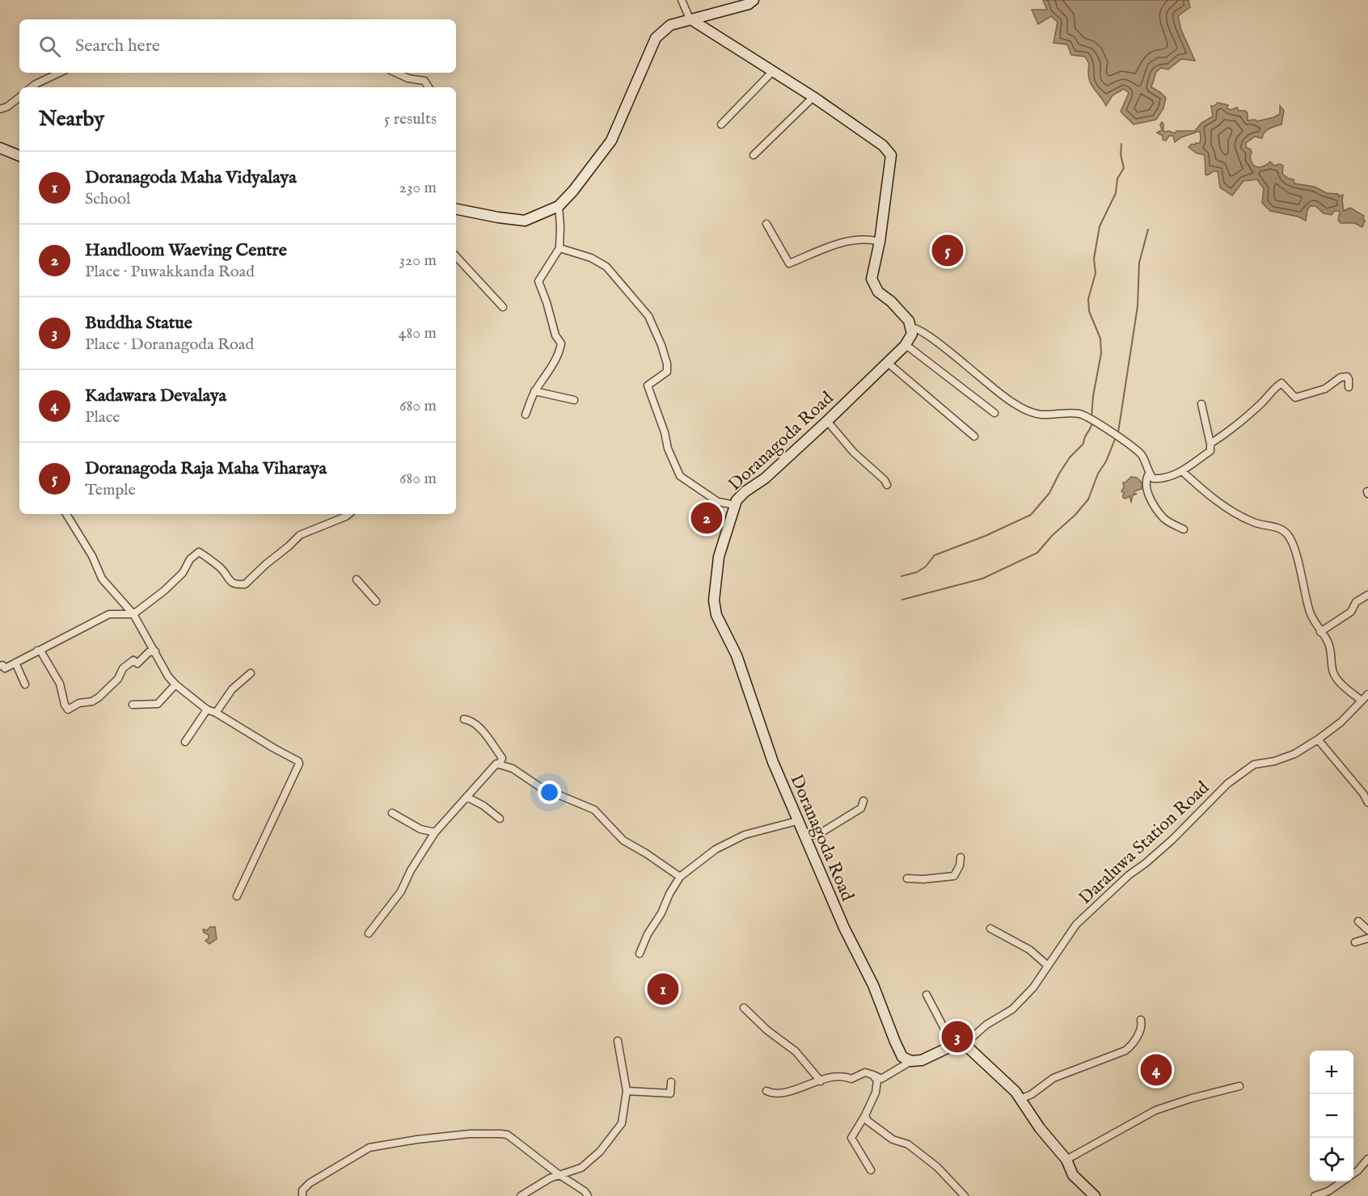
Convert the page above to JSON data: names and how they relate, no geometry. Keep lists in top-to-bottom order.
{
  "streets": {
    "street": ["Doranagoda Road", "Daraluwa Station Road"]
  },
  "page": {
    "search": "Search here",
    "heading": ["Nearby", "5 results"],
    "list": [
      {
        "mark": "1",
        "name": "Doranagoda Maha Vidyalaya",
        "note": "School",
        "value": "230 m"
      },
      {
        "mark": "2",
        "name": "Handloom Waeving Centre",
        "note": "Place · Puwakkanda Road",
        "value": "320 m"
      },
      {
        "mark": "3",
        "name": "Buddha Statue",
        "note": "Place · Doranagoda Road",
        "value": "480 m"
      },
      {
        "mark": "4",
        "name": "Kadawara Devalaya",
        "note": "Place",
        "value": "680 m"
      },
      {
        "mark": "5",
        "name": "Doranagoda Raja Maha Viharaya",
        "note": "Temple",
        "value": "680 m"
      }
    ],
    "pins": [
      "5",
      "2",
      "1",
      "3",
      "4"
    ],
    "map_buttons": ["+", "−"]
  }
}
